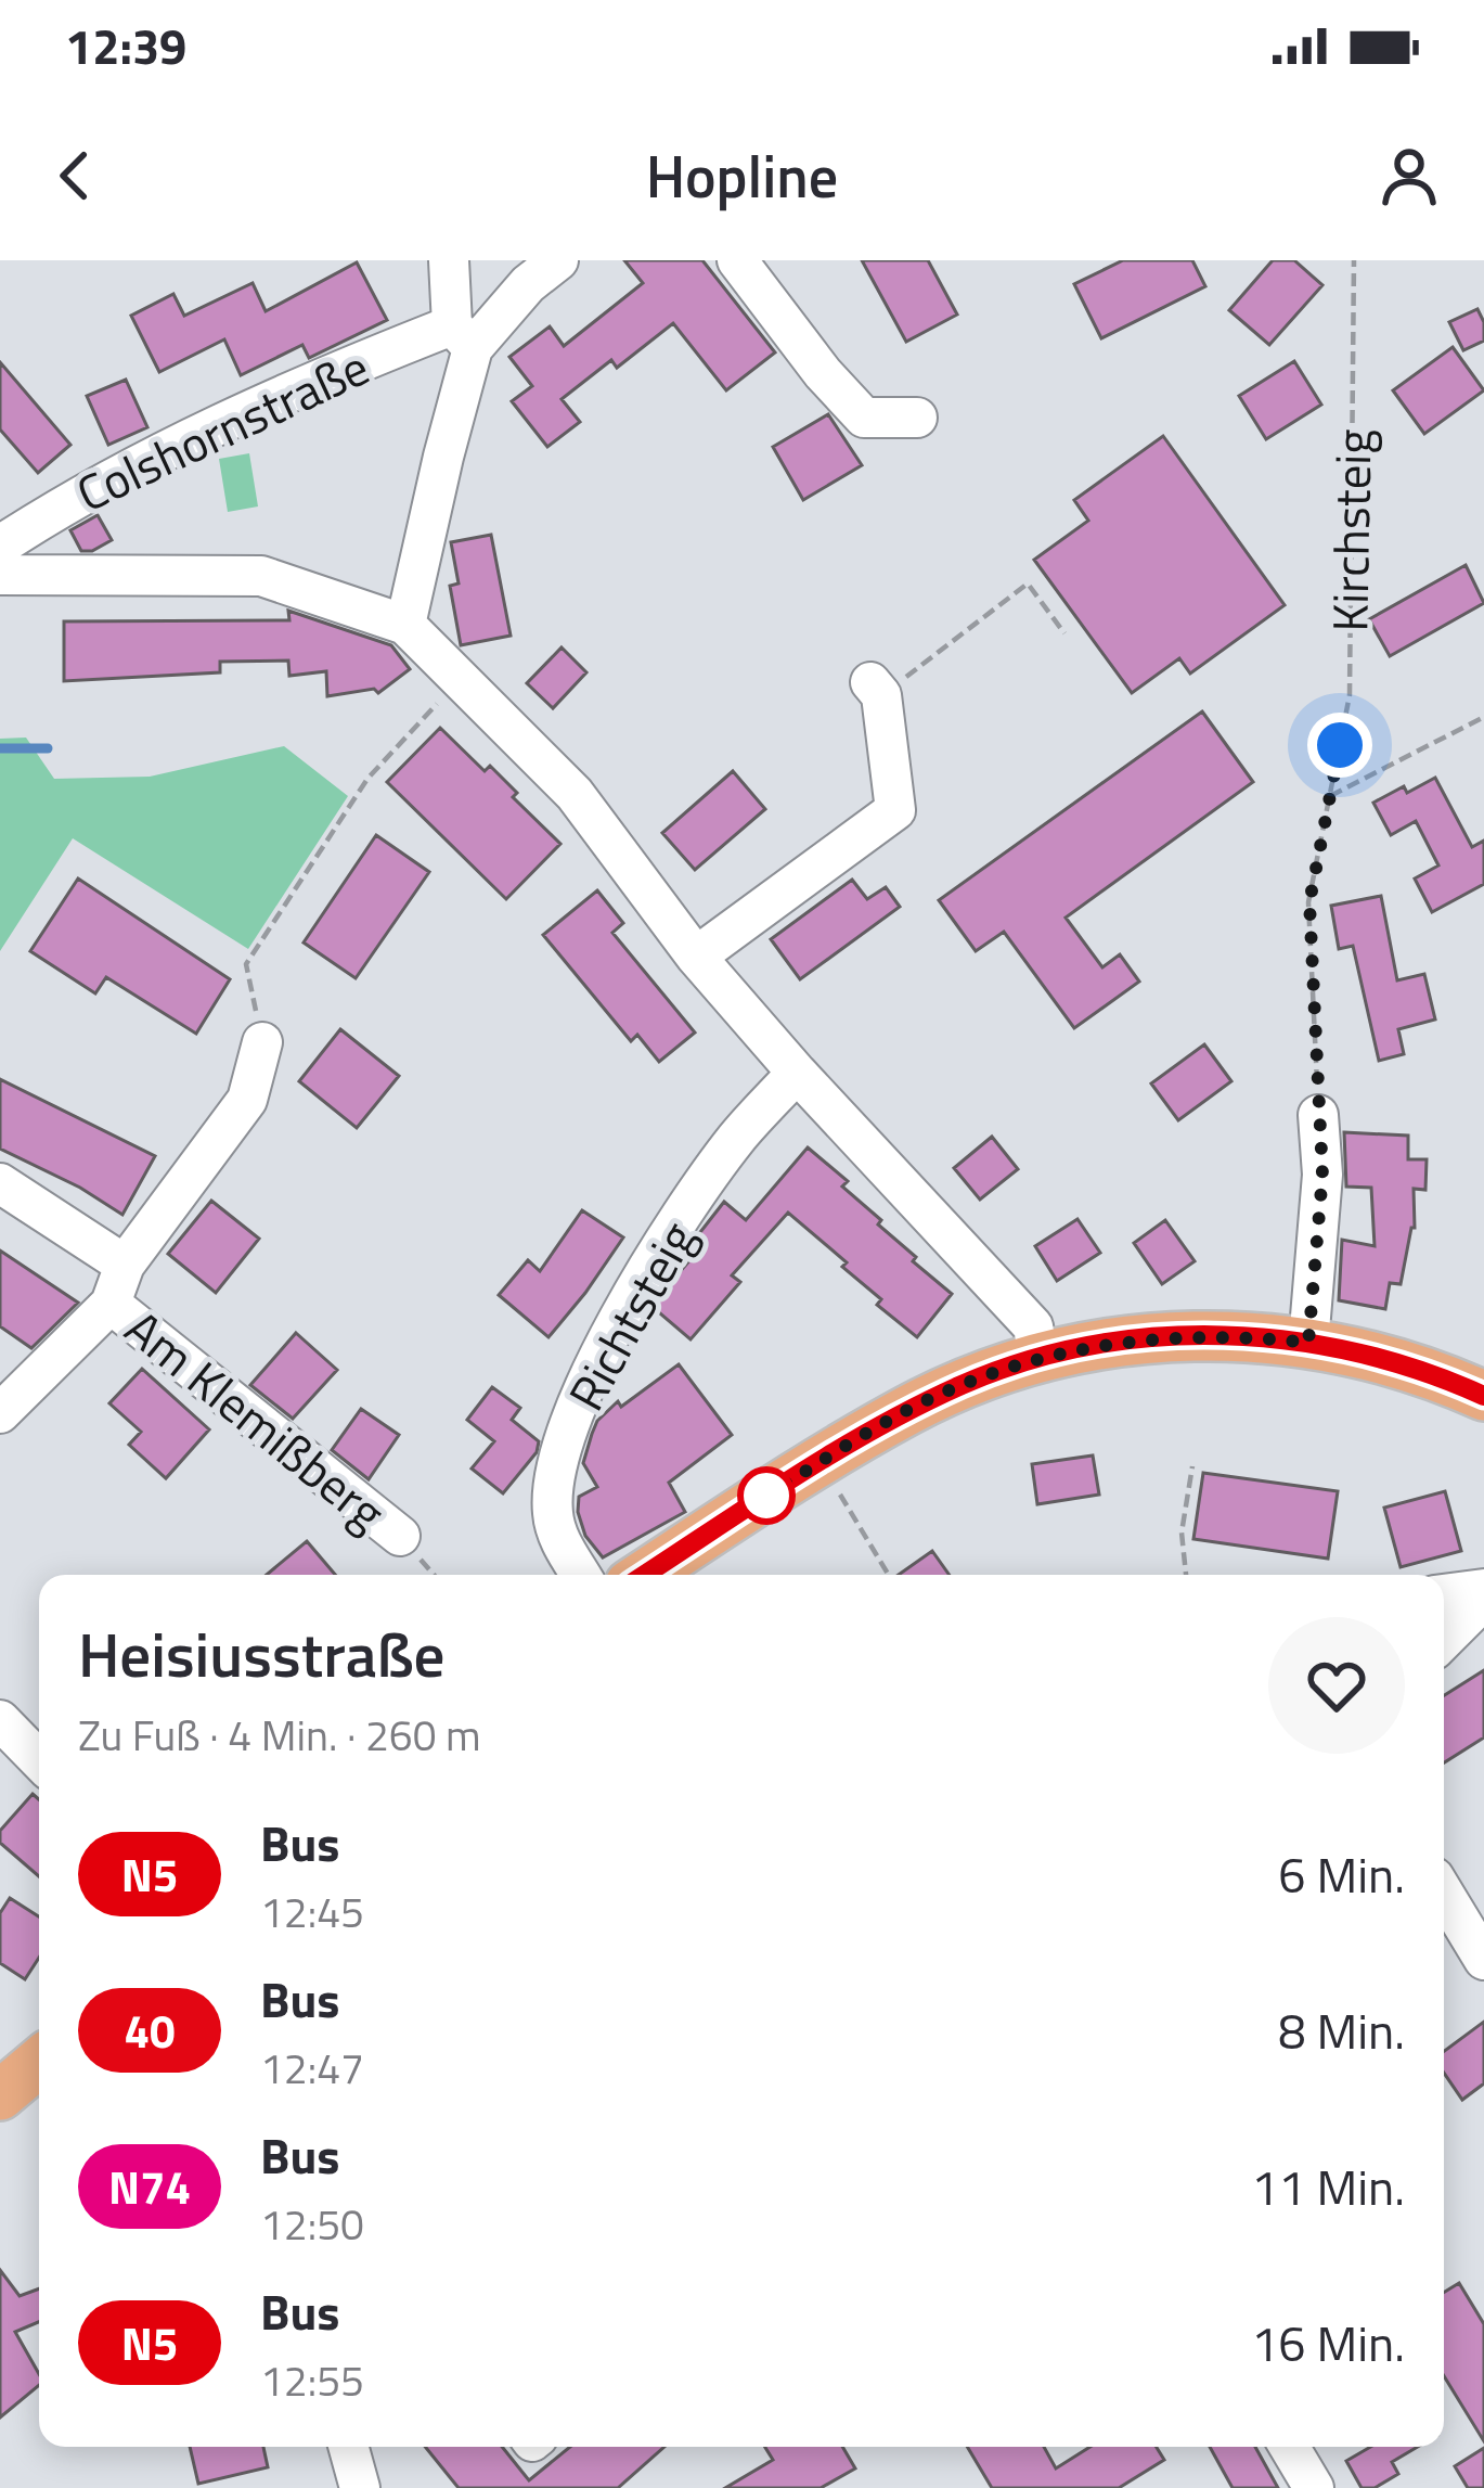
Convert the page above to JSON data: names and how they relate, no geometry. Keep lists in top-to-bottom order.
{
  "streets": {
    "street": ["Colshornstraße", "Richtsteig", "Am Klemißberg"],
    "path": ["Kirchsteig"]
  },
  "lines": ["bus line N5"],
  "page": {
    "status": "12:39",
    "header": "Hopline",
    "heading": ["Heisiusstraße", "Zu Fuß · 4 Min. · 260 m"],
    "list": [
      {
        "mark": "N5",
        "name": "Bus",
        "note": "12:45",
        "value": "6 Min."
      },
      {
        "mark": "40",
        "name": "Bus",
        "note": "12:47",
        "value": "8 Min."
      },
      {
        "mark": "N74",
        "name": "Bus",
        "note": "12:50",
        "value": "11 Min."
      },
      {
        "mark": "N5",
        "name": "Bus",
        "note": "12:55",
        "value": "16 Min."
      }
    ]
  }
}
